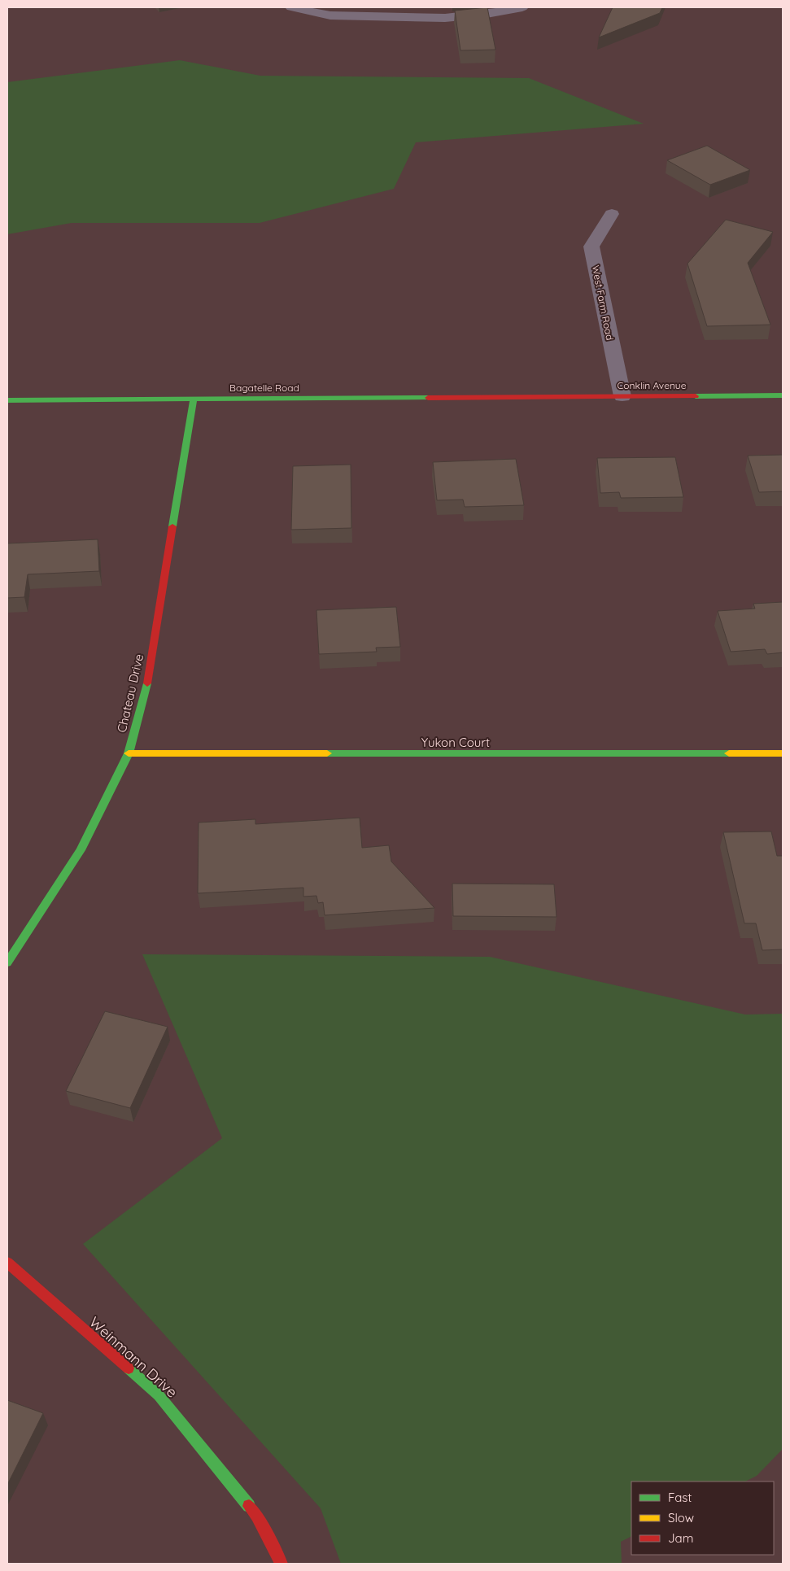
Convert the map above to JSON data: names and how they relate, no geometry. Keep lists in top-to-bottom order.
{
  "streets": {
    "street": [
      "West Farm Road",
      "Conklin Avenue",
      "Bagatelle Road",
      "Chateau Drive",
      "Yukon Court",
      "Weinmann Drive"
    ]
  },
  "crossings": [
    ["West Farm Road", "Conklin Avenue"],
    ["Conklin Avenue", "Bagatelle Road"],
    ["Bagatelle Road", "Chateau Drive"],
    ["Chateau Drive", "Yukon Court"]
  ],
  "legend": ["Fast", "Slow", "Jam"]
}
